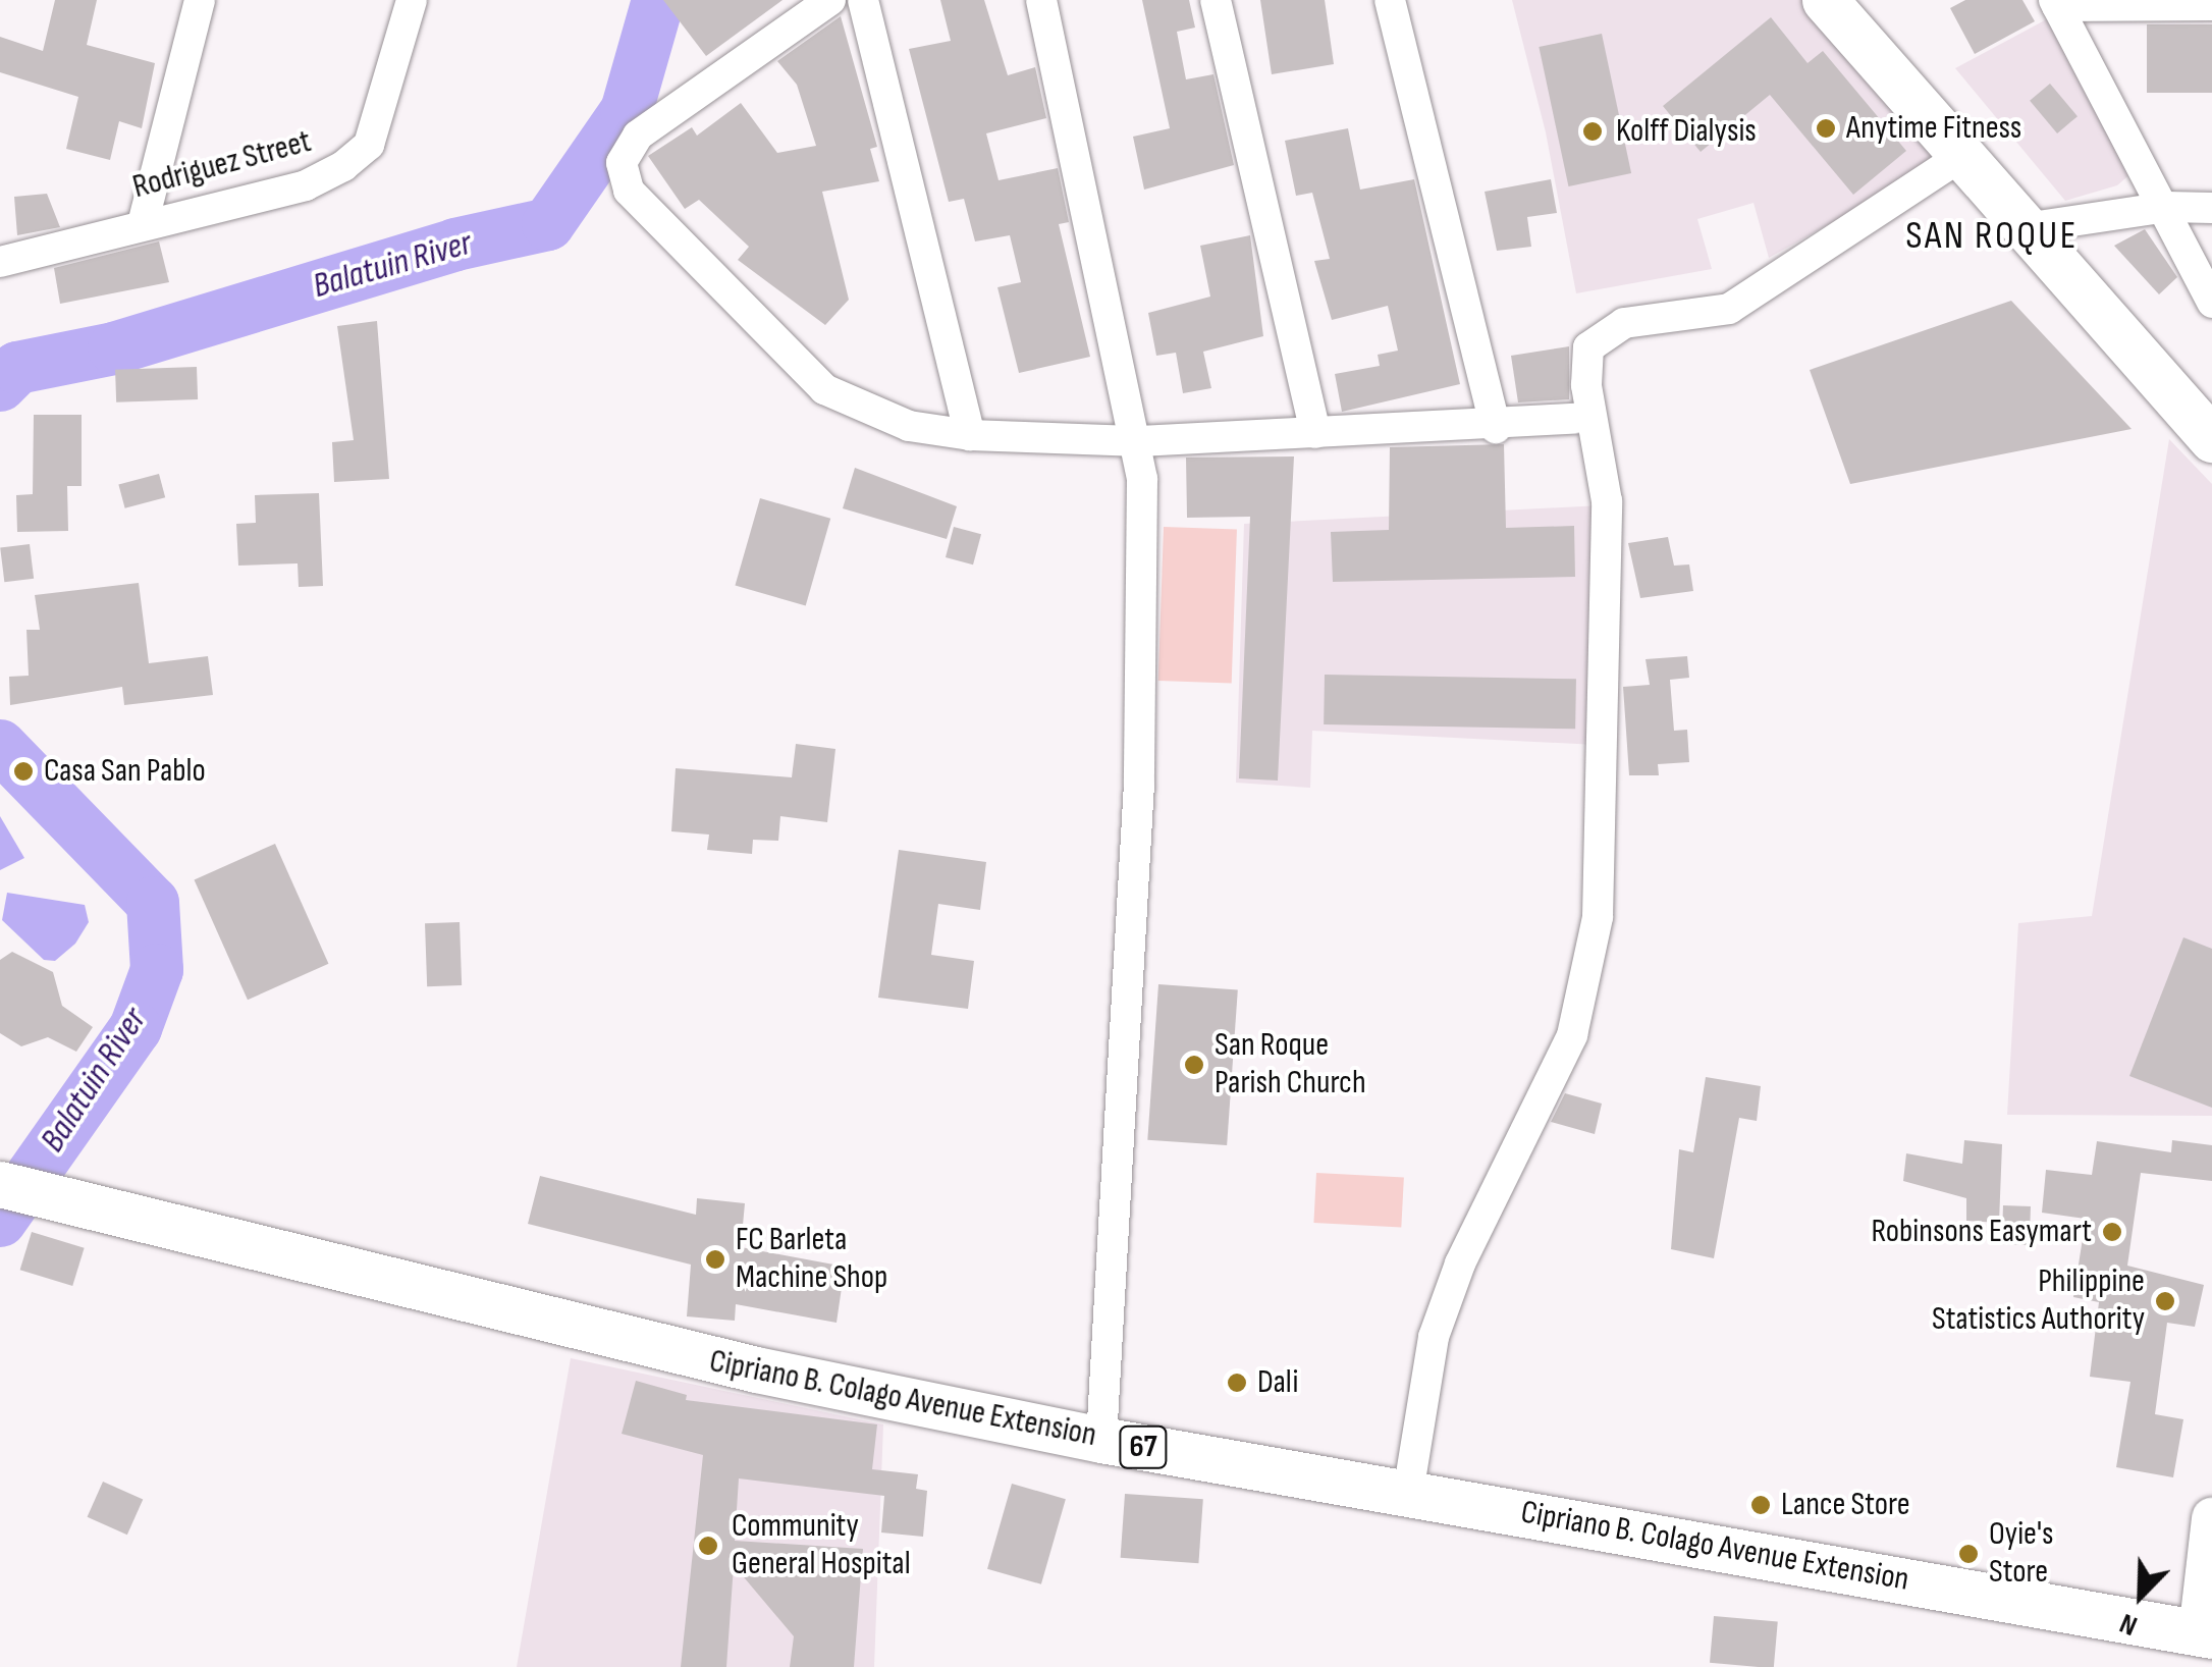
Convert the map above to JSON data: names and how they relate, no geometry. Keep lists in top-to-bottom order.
{
  "streets": {
    "main road": ["Cipriano B. Colago Avenue Extension", "67"],
    "street": ["Rodriguez Street"]
  },
  "districts": ["SAN ROQUE"],
  "water": ["Balatuin River"],
  "places": [
    "Anytime Fitness",
    "Kolff Dialysis",
    "Casa San Pablo",
    "San Roque Parish Church",
    "Robinsons Easymart",
    "FC Barleta Machine Shop",
    "Philippine Statistics Authority",
    "Dali",
    "Lance Store",
    "Community General Hospital",
    "Oyie's Store"
  ],
  "north": "bottom left"
}
